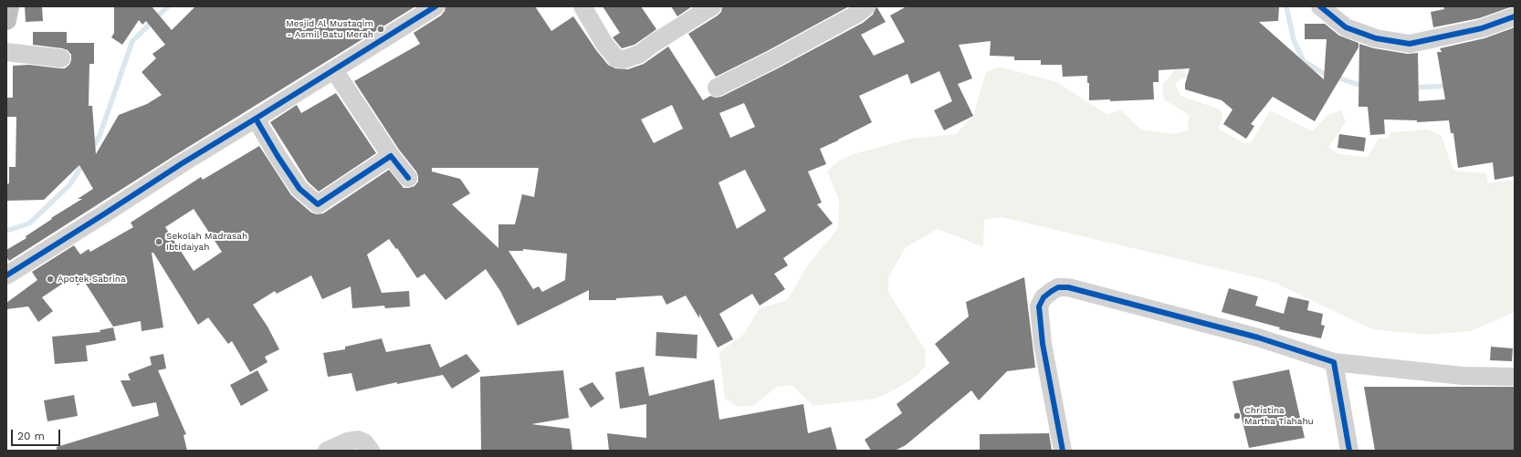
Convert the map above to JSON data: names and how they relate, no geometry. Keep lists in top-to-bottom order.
{
  "places": [
    "Mesjid Al Mustaqim - Asmil Batu Merah",
    "Sekolah Madrasah Ibtidaiyah",
    "Apotek Sabrina",
    "Christina Martha Tiahahu"
  ],
  "scale_bar": "20 m"
}
